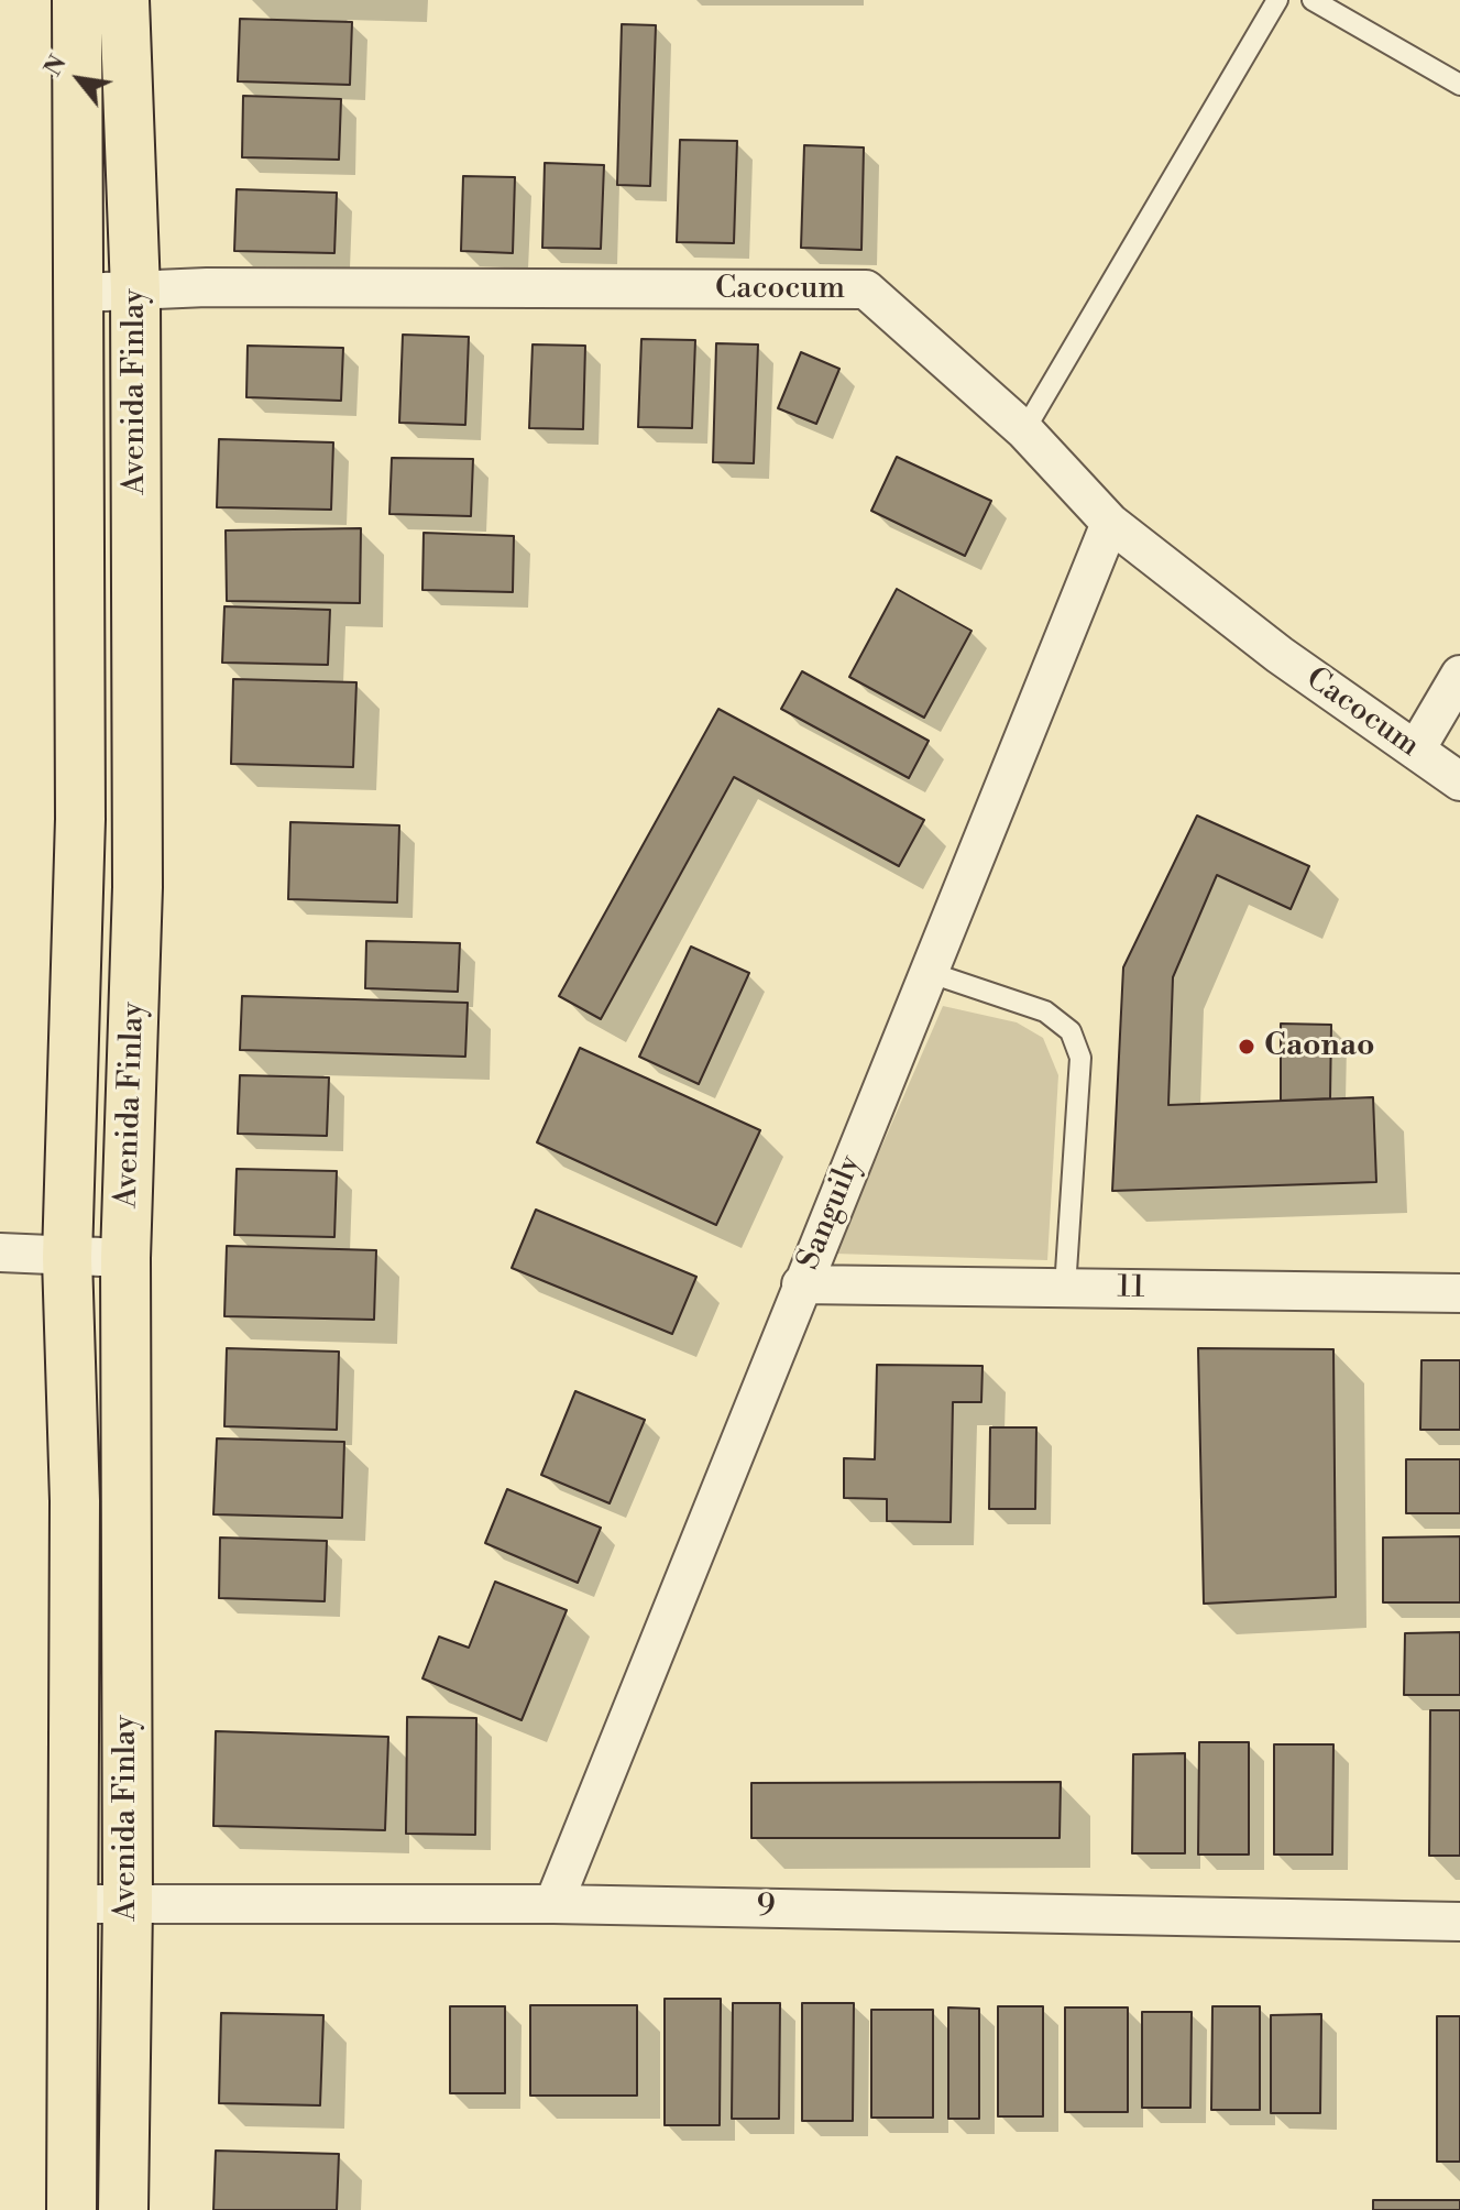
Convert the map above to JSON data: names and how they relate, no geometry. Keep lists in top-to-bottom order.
{
  "streets": {
    "main road": ["Avenida Finlay"],
    "street": [
      "Cacocum",
      "Sanguily",
      "11",
      "9"
    ]
  },
  "crossings": [
    ["Cacocum", "Avenida Finlay"],
    ["Cacocum", "Sanguily"],
    ["Avenida Finlay", "9"],
    ["Sanguily", "11"],
    ["Sanguily", "9"]
  ],
  "places": ["Caonao"],
  "north": "top left"
}
